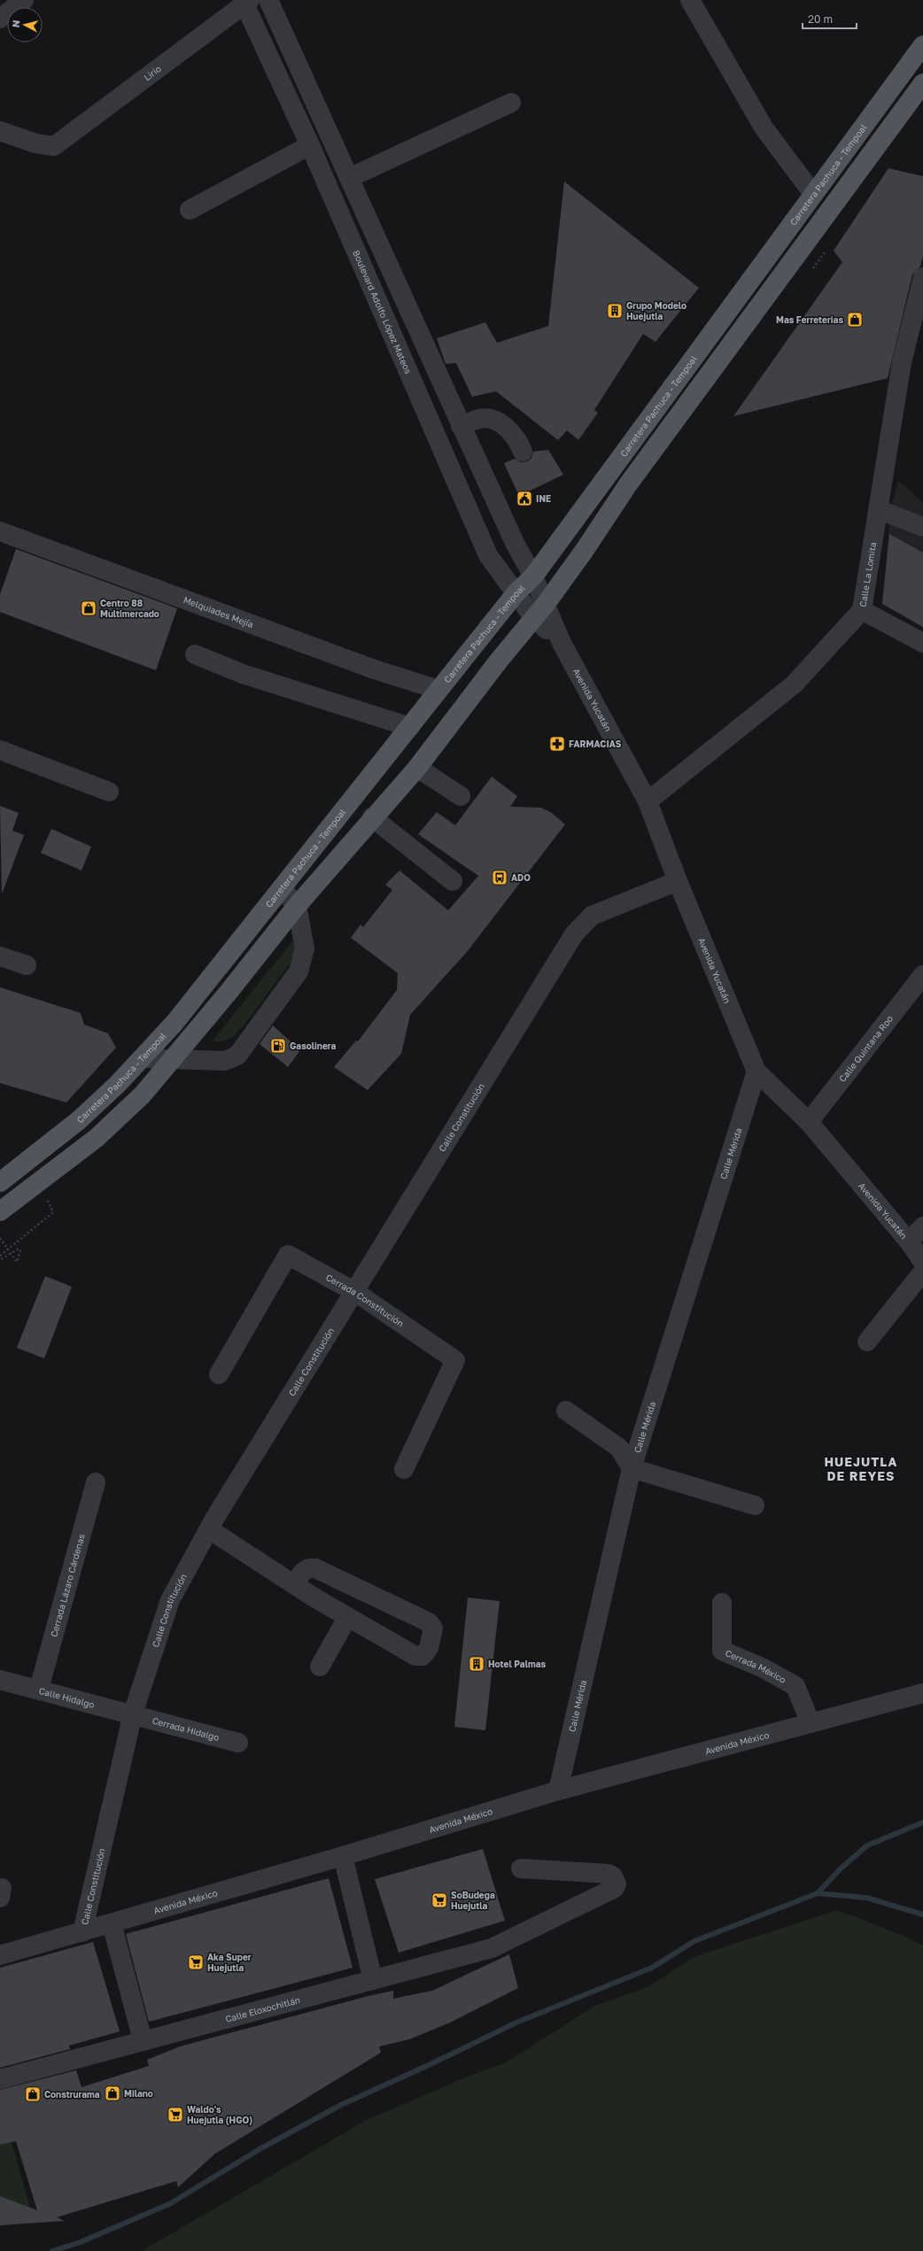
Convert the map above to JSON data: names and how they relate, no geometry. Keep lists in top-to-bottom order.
{
  "streets": {
    "main road": ["Carretera Pachuca - Tempoal"],
    "street": [
      "Lirio",
      "Boulevard Adolfo López Mateos",
      "Calle La Lomita",
      "Melquiades Mejía",
      "Avenida Yucatán",
      "Calle Quintana Roo",
      "Calle Constitución",
      "Calle Mérida",
      "Cerrada Constitución",
      "Cerrada Lázaro Cárdenas",
      "Cerrada México",
      "Calle Hidalgo",
      "Cerrada Hidalgo",
      "Avenida México",
      "Calle Eloxochitlán"
    ]
  },
  "crossings": [
    ["Lirio", "Boulevard Adolfo López Mateos"],
    ["Carretera Pachuca - Tempoal", "Boulevard Adolfo López Mateos"],
    ["Carretera Pachuca - Tempoal", "Melquiades Mejía"],
    ["Boulevard Adolfo López Mateos", "Avenida Yucatán"],
    ["Calle La Lomita", "Avenida Yucatán"],
    ["Avenida Yucatán", "Calle Quintana Roo"],
    ["Avenida Yucatán", "Calle Constitución"],
    ["Avenida Yucatán", "Calle Mérida"],
    ["Calle Constitución", "Cerrada Constitución"],
    ["Calle Constitución", "Calle Hidalgo"],
    ["Calle Constitución", "Cerrada Hidalgo"],
    ["Calle Constitución", "Avenida México"],
    ["Calle Mérida", "Avenida México"],
    ["Cerrada Lázaro Cárdenas", "Calle Hidalgo"],
    ["Cerrada México", "Avenida México"],
    ["Calle Hidalgo", "Cerrada Hidalgo"]
  ],
  "districts": ["HUEJUTLA DE REYES"],
  "places": {
    "building": ["Grupo Modelo Huejutla", "Hotel Palmas"],
    "shop": [
      "Mas Ferreterias",
      "Centro 88 Multimercado",
      "Milano",
      "Construrama"
    ],
    "public building": ["INE"],
    "pharmacy": ["FARMACIAS"],
    "bus stop": ["ADO"],
    "fuel station": ["Gasolinera"],
    "supermarket": ["SoBudega Huejutla", "Aka Super Huejutla", "Waldo's Huejutla (HGO)"]
  },
  "scale_bar": "20 m",
  "north": "left"
}
